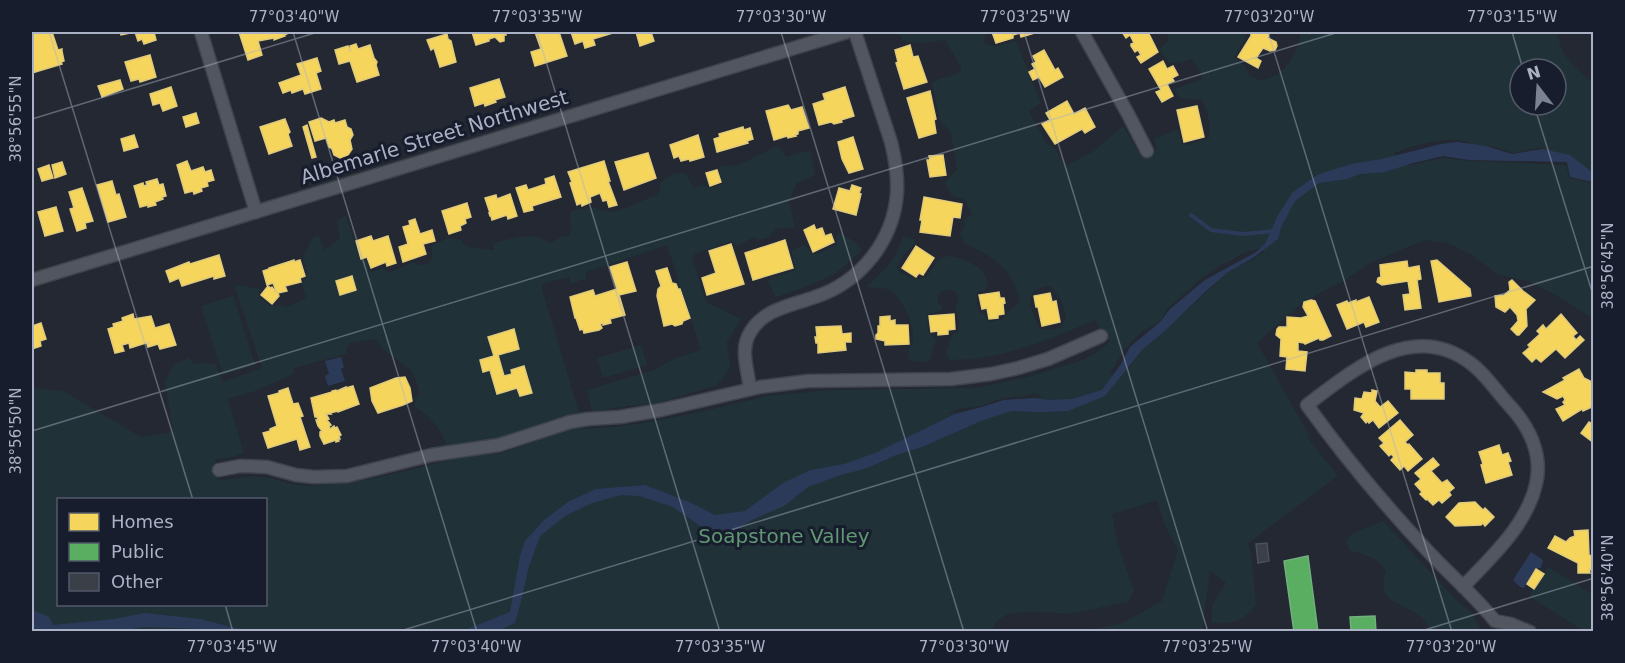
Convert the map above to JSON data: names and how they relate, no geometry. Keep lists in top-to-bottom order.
{
  "streets": {
    "street": ["Albemarle Street Northwest"]
  },
  "parks": ["Soapstone Valley"],
  "legend": ["Homes", "Public", "Other"],
  "north": "top",
  "coordinates": [
    "77°03'40\"W",
    "77°03'35\"W",
    "77°03'30\"W",
    "77°03'25\"W",
    "77°03'20\"W",
    "77°03'15\"W",
    "38°56'55\"N",
    "38°56'45\"N",
    "38°56'50\"N",
    "38°56'40\"N",
    "77°03'45\"W"
  ]
}
